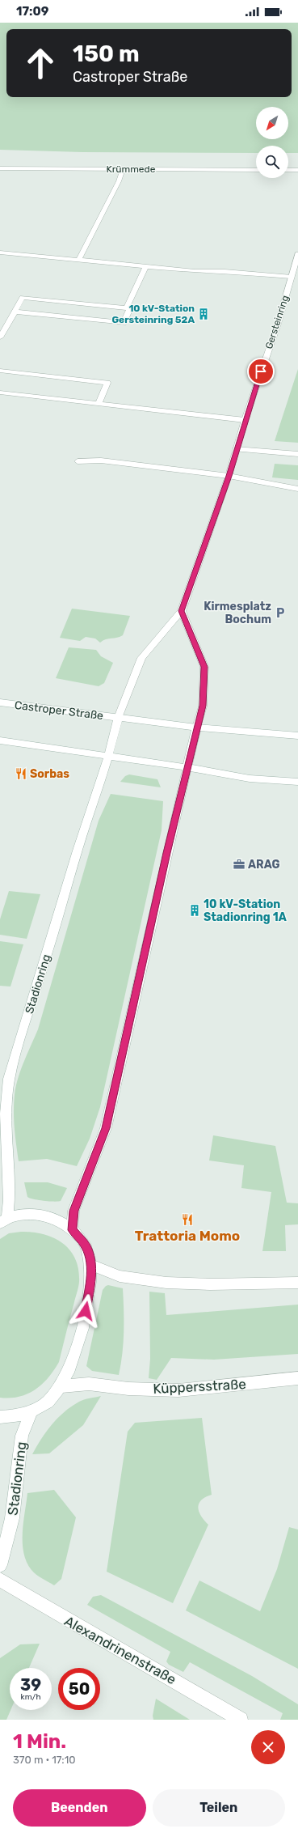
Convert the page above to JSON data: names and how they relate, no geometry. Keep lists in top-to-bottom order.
{
  "streets": {
    "street": [
      "Krümmede",
      "Gersteinring",
      "Castroper Straße",
      "Stadionring",
      "Küppersstraße",
      "Alexandrinenstraße"
    ]
  },
  "crossings": [
    ["Gersteinring", "Castroper Straße"],
    ["Castroper Straße", "Stadionring"],
    ["Stadionring", "Küppersstraße"]
  ],
  "places": {
    "building": ["10 kV-Station Gersteinring 52A", "10 kV-Station Stadionring 1A"],
    "parking": ["Kirmesplatz Bochum"],
    "restaurant": ["Sorbas", "Trattoria Momo"],
    "office": ["ARAG"]
  },
  "north": "bottom left",
  "page": {
    "status": "17:09",
    "turn": ["150 m", "Castroper Straße"],
    "speed": "39 km/h",
    "limit": "50",
    "heading": ["1 Min.", "370 m · 17:10"],
    "buttons": ["Beenden", "Teilen"]
  }
}
